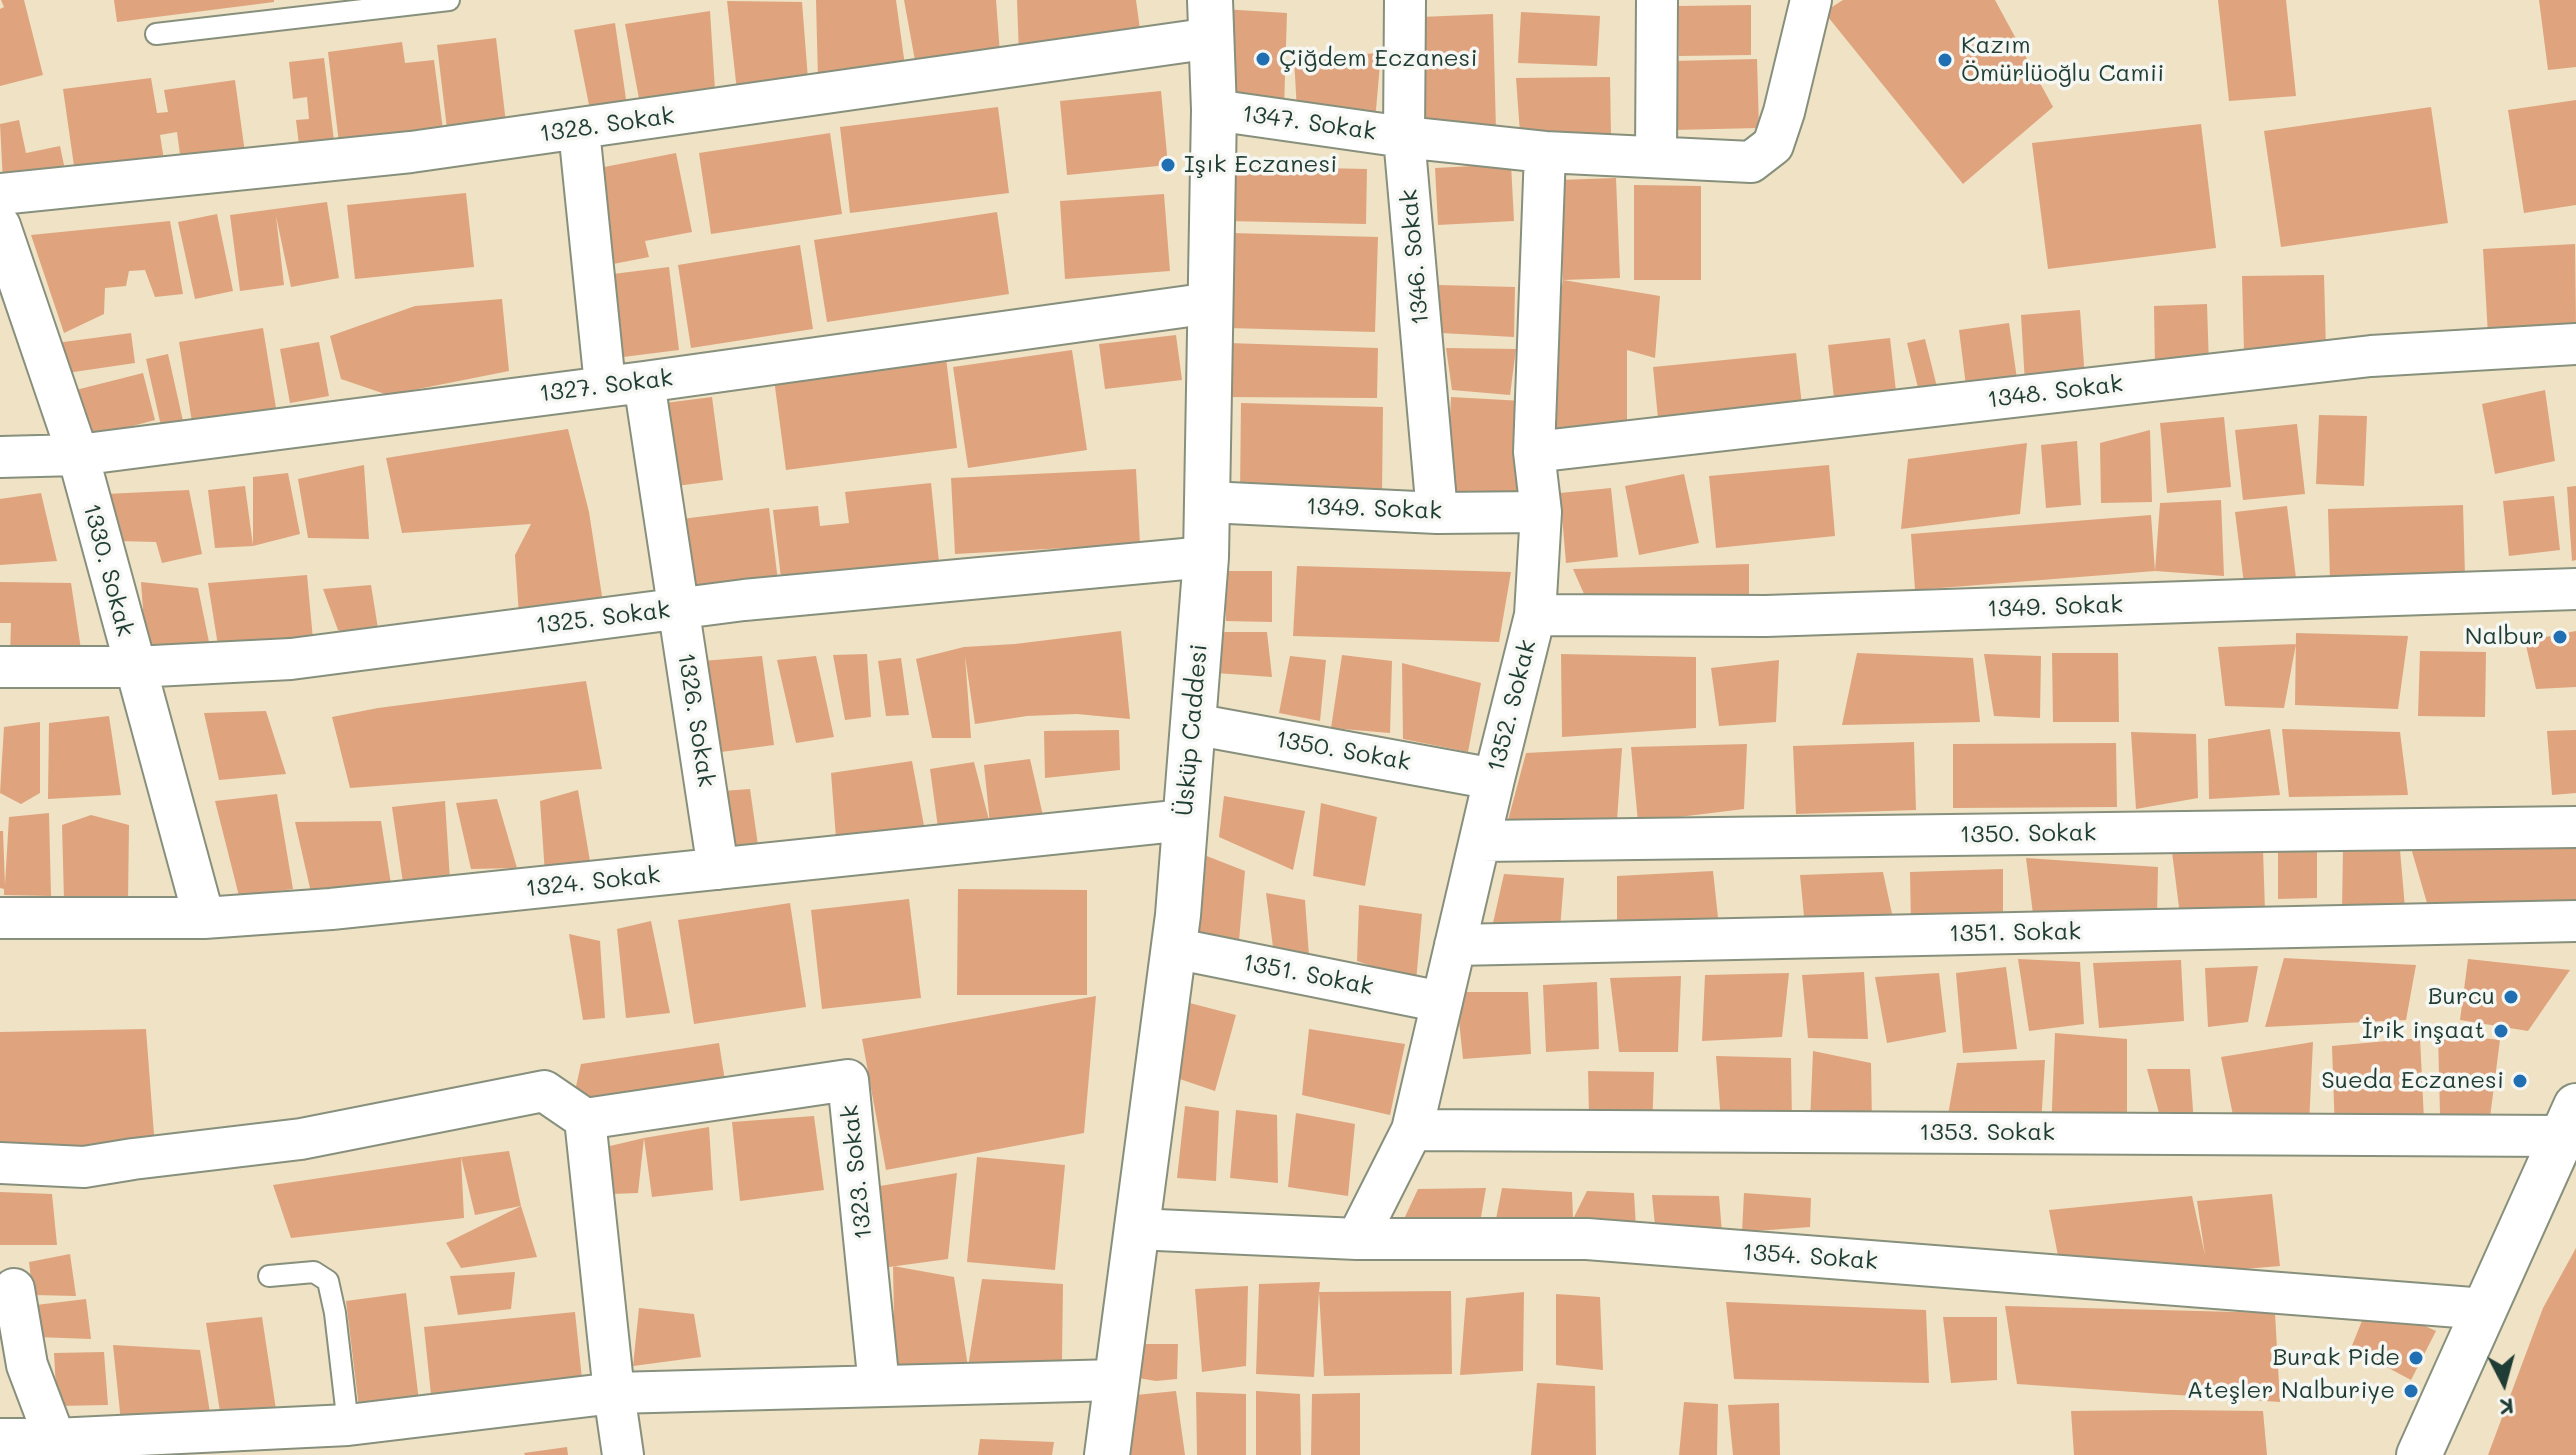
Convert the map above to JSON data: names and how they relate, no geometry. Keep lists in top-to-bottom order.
{
  "streets": {
    "street": [
      "1347. Sokak",
      "1328. Sokak",
      "1346. Sokak",
      "1327. Sokak",
      "1348. Sokak",
      "1349. Sokak",
      "1330. Sokak",
      "1325. Sokak",
      "1352. Sokak",
      "1326. Sokak",
      "Üsküp Caddesi",
      "1350. Sokak",
      "1324. Sokak",
      "1351. Sokak",
      "1353. Sokak",
      "1323. Sokak",
      "1354. Sokak"
    ]
  },
  "crossings": [
    ["1347. Sokak", "1346. Sokak"],
    ["1347. Sokak", "1352. Sokak"],
    ["1347. Sokak", "Üsküp Caddesi"],
    ["1328. Sokak", "Üsküp Caddesi"],
    ["1346. Sokak", "1349. Sokak"],
    ["1327. Sokak", "1330. Sokak"],
    ["1327. Sokak", "1326. Sokak"],
    ["1327. Sokak", "Üsküp Caddesi"],
    ["1348. Sokak", "1352. Sokak"],
    ["1349. Sokak", "1352. Sokak"],
    ["1349. Sokak", "Üsküp Caddesi"],
    ["1330. Sokak", "1325. Sokak"],
    ["1330. Sokak", "1324. Sokak"],
    ["1325. Sokak", "1326. Sokak"],
    ["1325. Sokak", "Üsküp Caddesi"],
    ["1352. Sokak", "1350. Sokak"],
    ["1352. Sokak", "1351. Sokak"],
    ["1352. Sokak", "1353. Sokak"],
    ["1352. Sokak", "1354. Sokak"],
    ["1326. Sokak", "1324. Sokak"],
    ["Üsküp Caddesi", "1350. Sokak"],
    ["Üsküp Caddesi", "1324. Sokak"],
    ["Üsküp Caddesi", "1351. Sokak"],
    ["Üsküp Caddesi", "1354. Sokak"]
  ],
  "places": [
    "Çiğdem Eczanesi",
    "Kazım Ömürlüoğlu Camii",
    "Işık Eczanesi",
    "Nalbur",
    "Burcu",
    "İrik inşaat",
    "Sueda Eczanesi",
    "Burak Pide",
    "Ateşler Nalburiye"
  ],
  "north": "bottom"
}
